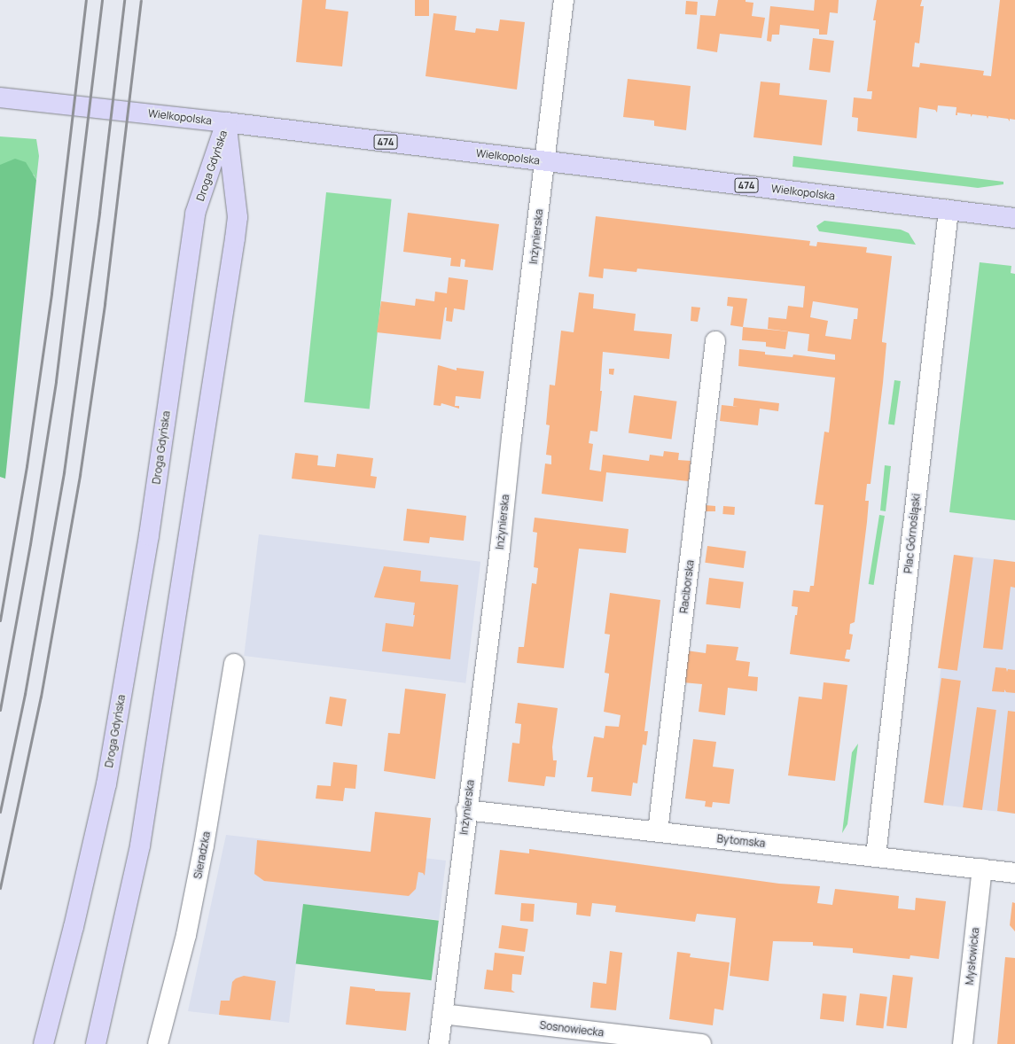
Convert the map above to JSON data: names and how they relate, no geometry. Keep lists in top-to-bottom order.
{
  "streets": {
    "main road": ["Wielkopolska", "474", "Droga Gdyńska"],
    "street": [
      "Inżynierska",
      "Plac Górnośląski",
      "Raciborska",
      "Bytomska",
      "Sieradzka",
      "Mysłowicka",
      "Sosnowiecka"
    ]
  },
  "crossings": [
    ["Wielkopolska", "Droga Gdyńska"],
    ["Wielkopolska", "Inżynierska"],
    ["Wielkopolska", "Plac Górnośląski"],
    ["Inżynierska", "Bytomska"],
    ["Inżynierska", "Sosnowiecka"],
    ["Plac Górnośląski", "Bytomska"],
    ["Raciborska", "Bytomska"],
    ["Bytomska", "Mysłowicka"]
  ]
}
